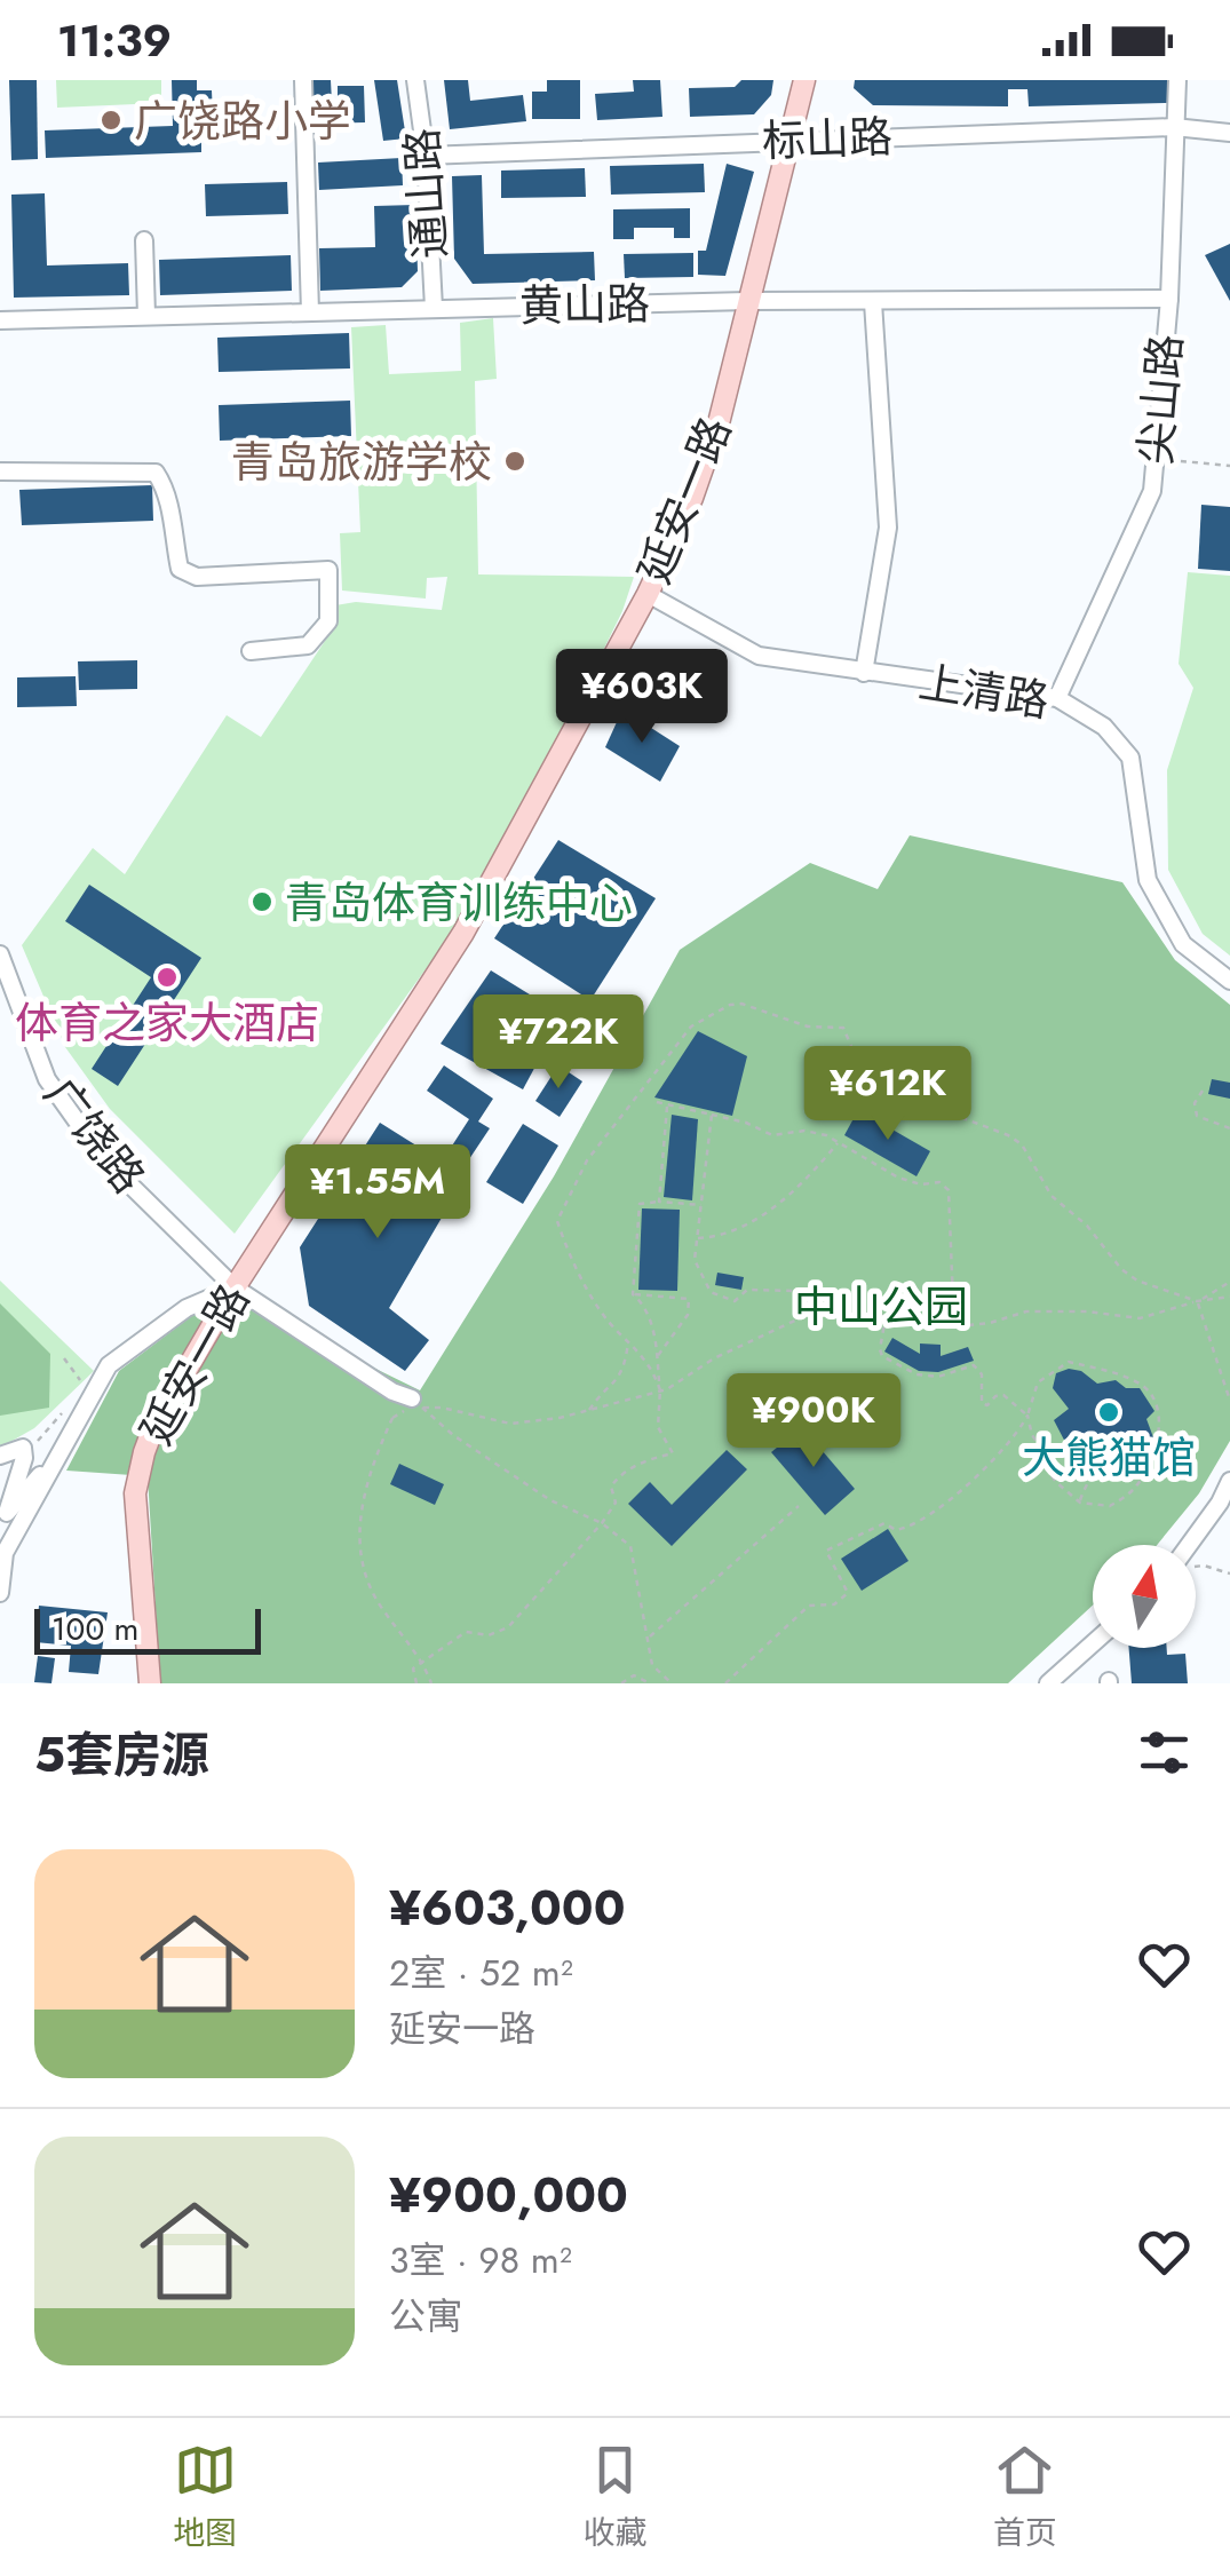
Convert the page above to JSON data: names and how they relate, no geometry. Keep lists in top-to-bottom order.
{
  "streets": {
    "main road": ["延安一路"],
    "street": [
      "标山路",
      "通山路",
      "黄山路",
      "尖山路",
      "上清路",
      "广饶路"
    ]
  },
  "crossings": [
    ["标山路", "通山路"],
    ["标山路", "尖山路"],
    ["标山路", "延安一路"],
    ["通山路", "黄山路"],
    ["黄山路", "尖山路"],
    ["黄山路", "延安一路"],
    ["尖山路", "上清路"],
    ["延安一路", "上清路"],
    ["延安一路", "广饶路"]
  ],
  "parks": ["中山公园"],
  "places": [
    "广饶路小学",
    "青岛旅游学校",
    "青岛体育训练中心",
    "体育之家大酒店",
    "大熊猫馆"
  ],
  "scale_bar": "100 m",
  "north": "top",
  "page": {
    "status": "11:39",
    "price": [
      "¥603K",
      "¥722K",
      "¥612K",
      "¥1.55M",
      "¥900K"
    ],
    "scale": "100 m",
    "heading": "5套房源",
    "list": [
      {
        "name": "¥603,000",
        "note": "2室 · 52 m² · 延安一路"
      },
      {
        "name": "¥900,000",
        "note": "3室 · 98 m² · 公寓"
      }
    ],
    "tabs": ["地图", "收藏", "首页"]
  }
}
